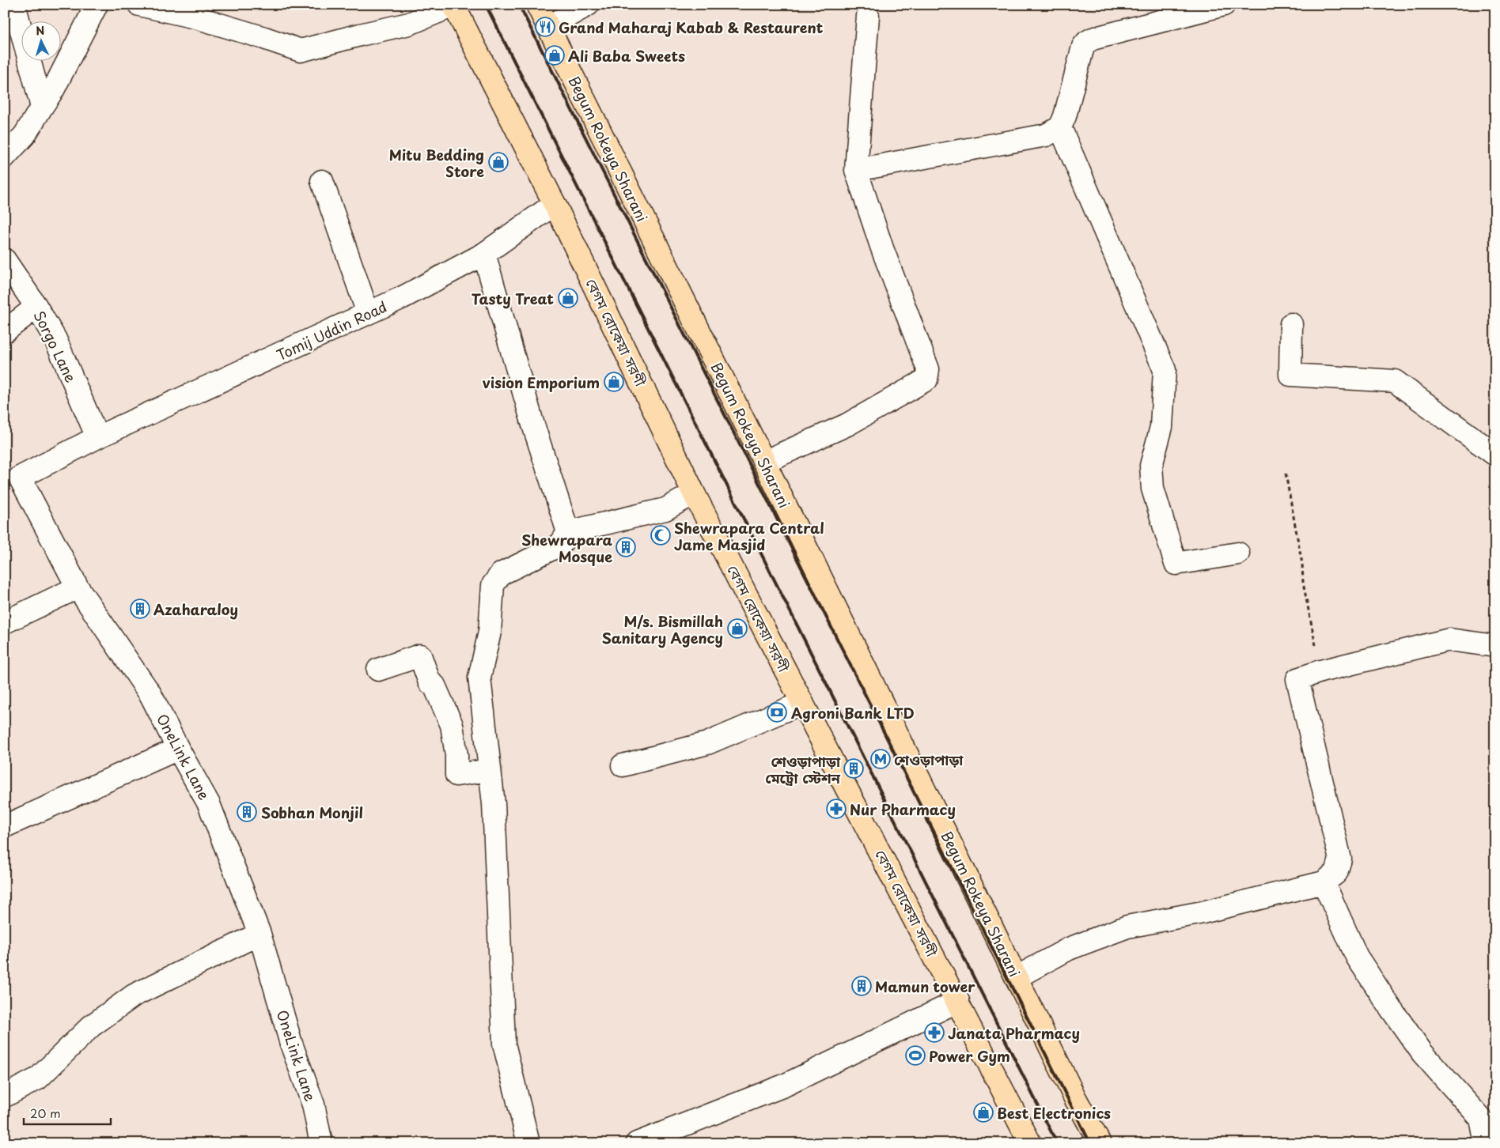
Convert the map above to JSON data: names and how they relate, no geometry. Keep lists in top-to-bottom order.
{
  "streets": {
    "main road": ["Begum Rokeya Sharani", "বেগম রোকেয়া সরণী"],
    "street": ["Tomij Uddin Road", "Sorgo Lane", "OneLink Lane"]
  },
  "crossings": [
    ["Tomij Uddin Road", "বেগম রোকেয়া সরণী"],
    ["Tomij Uddin Road", "Sorgo Lane"],
    ["Tomij Uddin Road", "OneLink Lane"],
    ["Sorgo Lane", "OneLink Lane"]
  ],
  "places": {
    "restaurant": ["Grand Maharaj Kabab & Restaurent"],
    "shop": [
      "Ali Baba Sweets",
      "Mitu Bedding Store",
      "Tasty Treat",
      "vision Emporium",
      "M/s. Bismillah Sanitary Agency",
      "Best Electronics"
    ],
    "mosque": ["Shewrapara Central Jame Masjid"],
    "building": [
      "Shewrapara Mosque",
      "Azaharaloy",
      "শেওড়াপাড়া মেট্রো স্টেশন",
      "Sobhan Monjil",
      "Mamun tower"
    ],
    "bank": ["Agroni Bank LTD"],
    "metro station": ["শেওড়াপাড়া"],
    "pharmacy": ["Nur Pharmacy", "Janata Pharmacy"],
    "sports": ["Power Gym"]
  },
  "scale_bar": "20 m",
  "north": "top"
}
